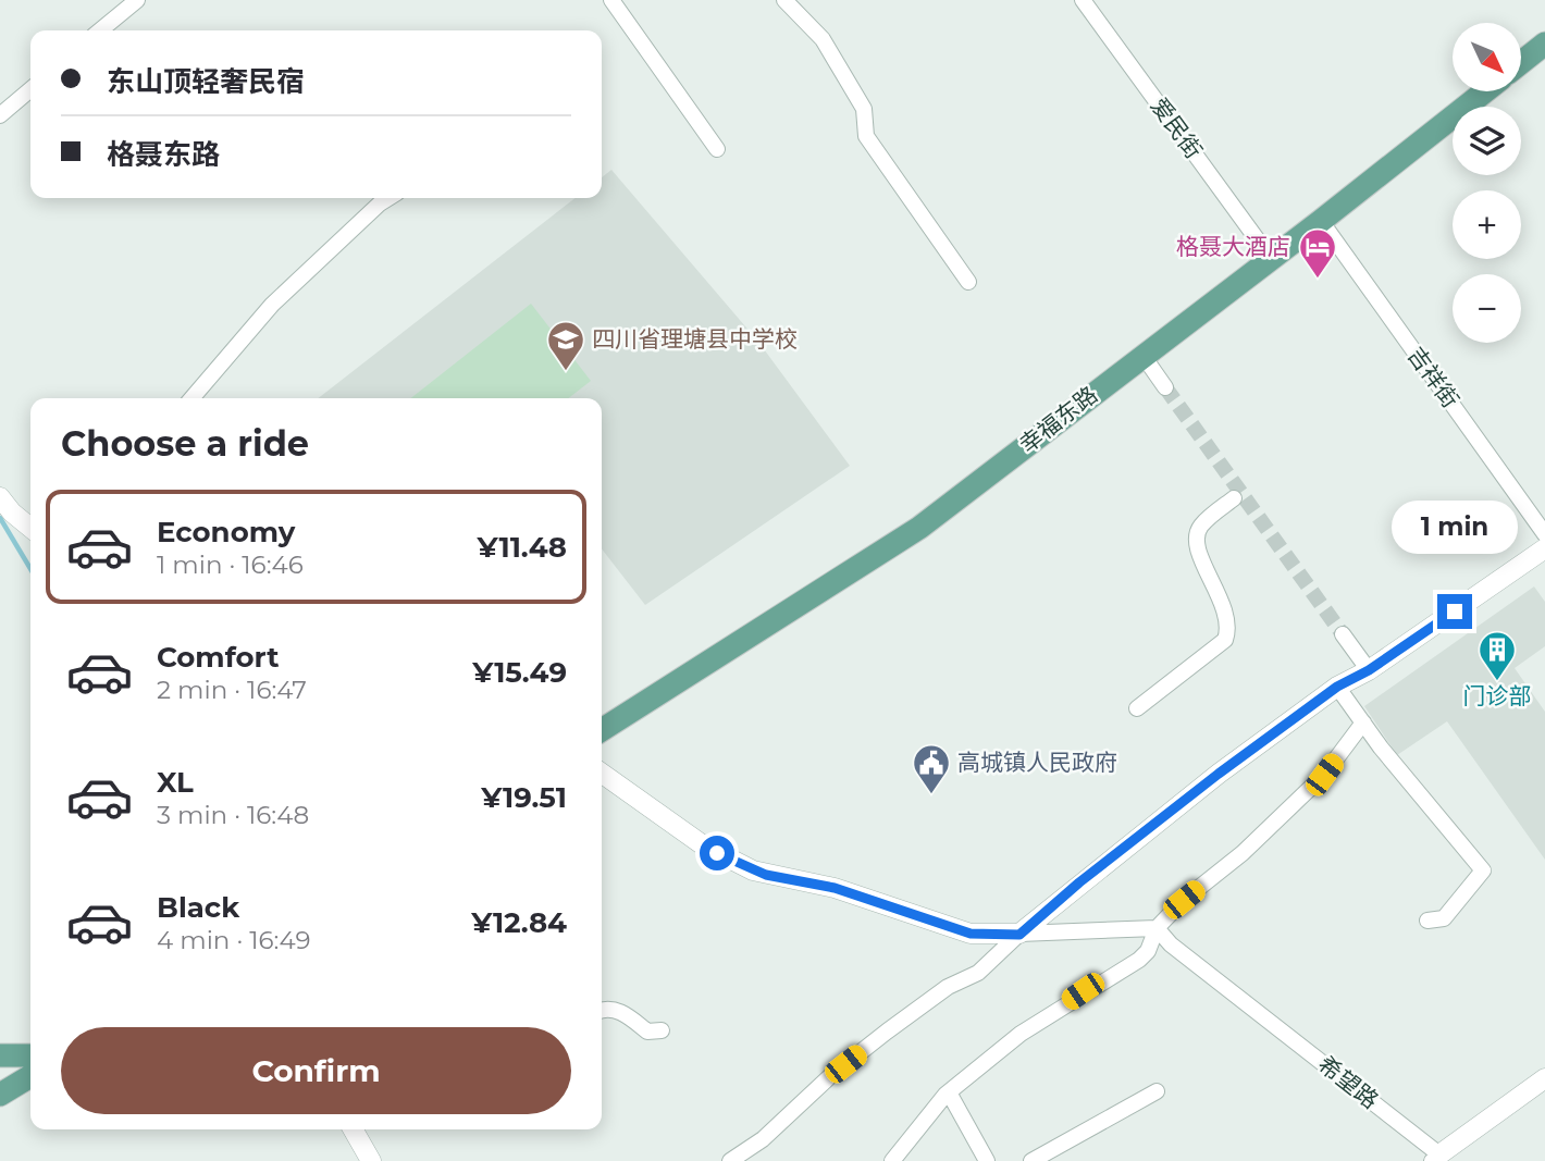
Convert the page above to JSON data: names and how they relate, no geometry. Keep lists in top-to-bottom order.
{
  "streets": {
    "main road": ["幸福东路"],
    "street": ["爱民街", "吉祥街", "希望路"]
  },
  "crossings": [
    ["爱民街", "幸福东路"],
    ["吉祥街", "幸福东路"]
  ],
  "places": {
    "hotel": ["格聂大酒店"],
    "school or university": ["四川省理塘县中学校"],
    "building": ["门诊部"],
    "public building": ["高城镇人民政府"]
  },
  "north": "bottom right",
  "page": {
    "map_buttons": ["+", "−"],
    "banner": ["东山顶轻奢民宿", "格聂东路"],
    "heading": "Choose a ride",
    "list": [
      {
        "name": "Economy",
        "note": "1 min · 16:46",
        "value": "¥11.48"
      },
      {
        "name": "Comfort",
        "note": "2 min · 16:47",
        "value": "¥15.49"
      },
      {
        "name": "XL",
        "note": "3 min · 16:48",
        "value": "¥19.51"
      },
      {
        "name": "Black",
        "note": "4 min · 16:49",
        "value": "¥12.84"
      }
    ],
    "bubble": "1 min",
    "buttons": "Confirm"
  }
}
